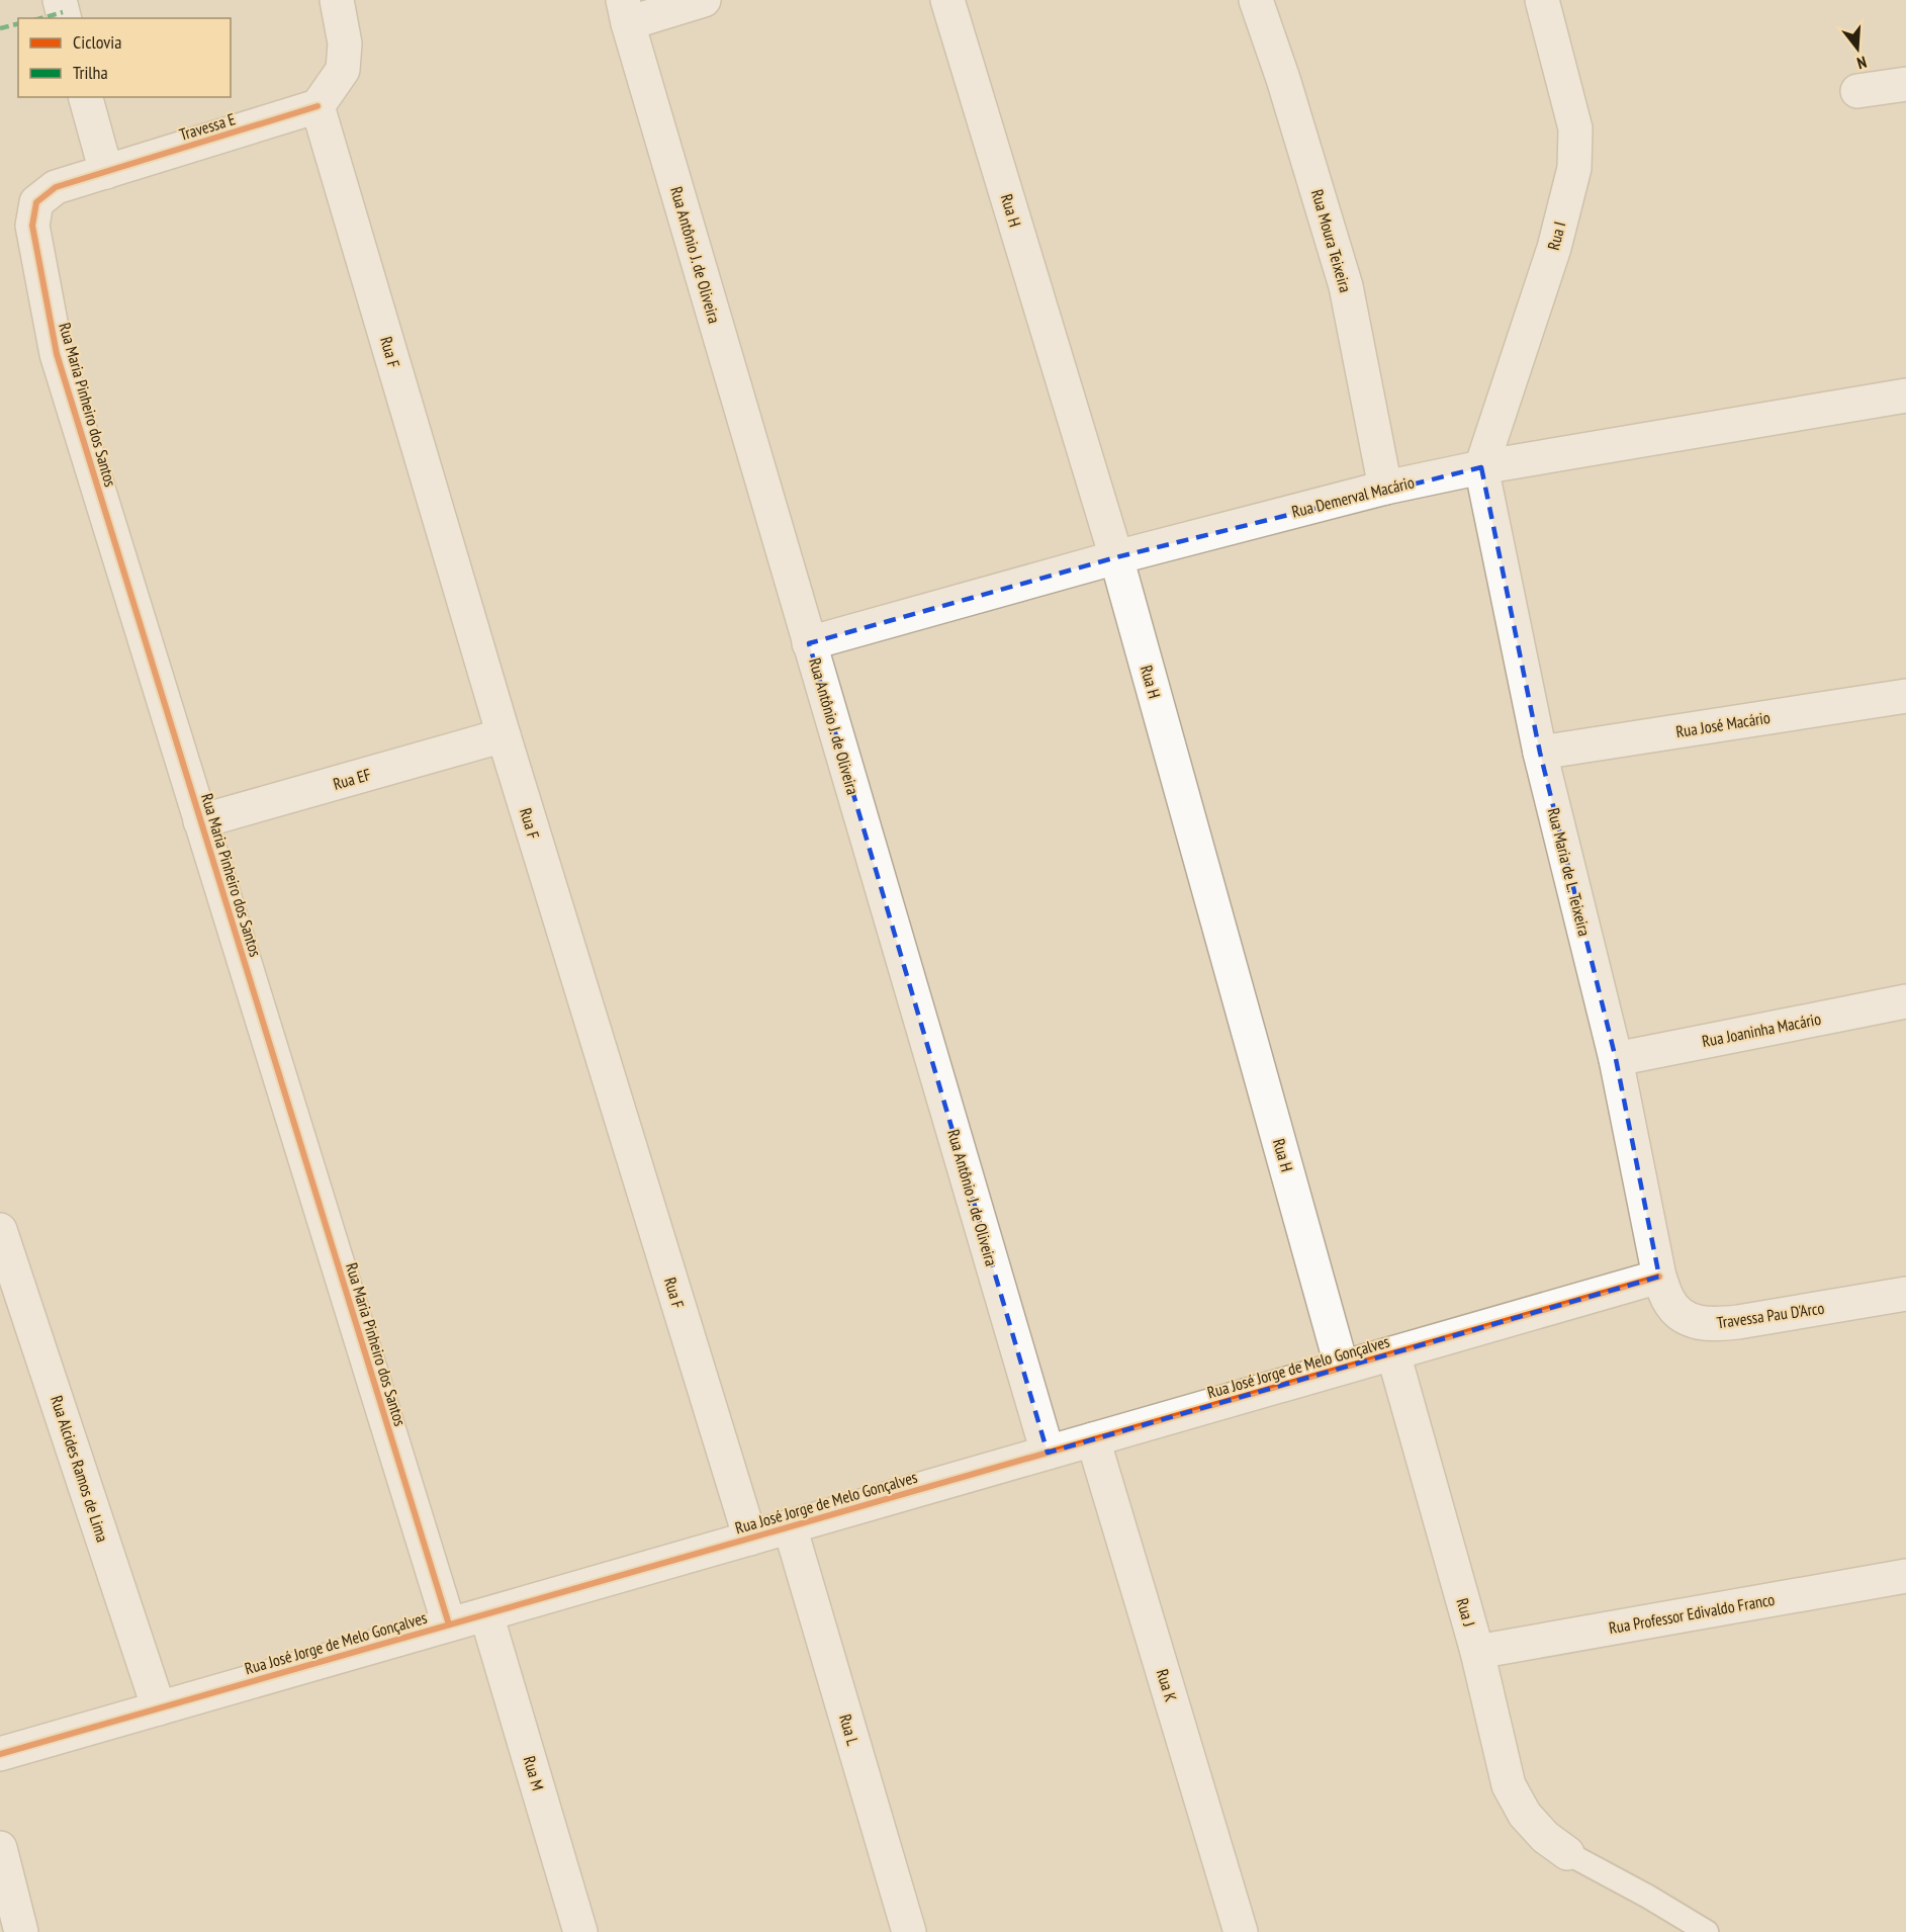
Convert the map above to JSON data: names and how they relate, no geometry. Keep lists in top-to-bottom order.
{
  "streets": {
    "street": [
      "Travessa E",
      "Rua H",
      "Rua I",
      "Rua Moura Teixeira",
      "Rua Antônio J. de Oliveira",
      "Rua F",
      "Rua Maria Pinheiro dos Santos",
      "Rua Demerval Macário",
      "Rua José Macário",
      "Rua EF",
      "Rua Maria de L. Teixeira",
      "Rua Joaninha Macário",
      "Travessa Pau D'Arco",
      "Rua José Jorge de Melo Gonçalves",
      "Rua Alcides Ramos de Lima",
      "Rua J",
      "Rua Professor Edivaldo Franco",
      "Rua K",
      "Rua L",
      "Rua M"
    ]
  },
  "crossings": [
    ["Travessa E", "Rua F"],
    ["Travessa E", "Rua Maria Pinheiro dos Santos"],
    ["Rua H", "Rua Demerval Macário"],
    ["Rua H", "Rua José Jorge de Melo Gonçalves"],
    ["Rua I", "Rua Demerval Macário"],
    ["Rua I", "Rua Maria de L. Teixeira"],
    ["Rua Moura Teixeira", "Rua Demerval Macário"],
    ["Rua Antônio J. de Oliveira", "Rua Demerval Macário"],
    ["Rua Antônio J. de Oliveira", "Rua José Jorge de Melo Gonçalves"],
    ["Rua F", "Rua EF"],
    ["Rua F", "Rua José Jorge de Melo Gonçalves"],
    ["Rua Maria Pinheiro dos Santos", "Rua EF"],
    ["Rua Maria Pinheiro dos Santos", "Rua José Jorge de Melo Gonçalves"],
    ["Rua Demerval Macário", "Rua Maria de L. Teixeira"],
    ["Rua José Macário", "Rua Maria de L. Teixeira"],
    ["Rua Maria de L. Teixeira", "Rua Joaninha Macário"],
    ["Rua Maria de L. Teixeira", "Travessa Pau D'Arco"],
    ["Rua Maria de L. Teixeira", "Rua José Jorge de Melo Gonçalves"],
    ["Travessa Pau D'Arco", "Rua José Jorge de Melo Gonçalves"],
    ["Rua José Jorge de Melo Gonçalves", "Rua Alcides Ramos de Lima"],
    ["Rua José Jorge de Melo Gonçalves", "Rua J"],
    ["Rua José Jorge de Melo Gonçalves", "Rua K"],
    ["Rua José Jorge de Melo Gonçalves", "Rua L"],
    ["Rua José Jorge de Melo Gonçalves", "Rua M"],
    ["Rua J", "Rua Professor Edivaldo Franco"]
  ],
  "legend": ["Ciclovia", "Trilha"],
  "north": "bottom"
}
